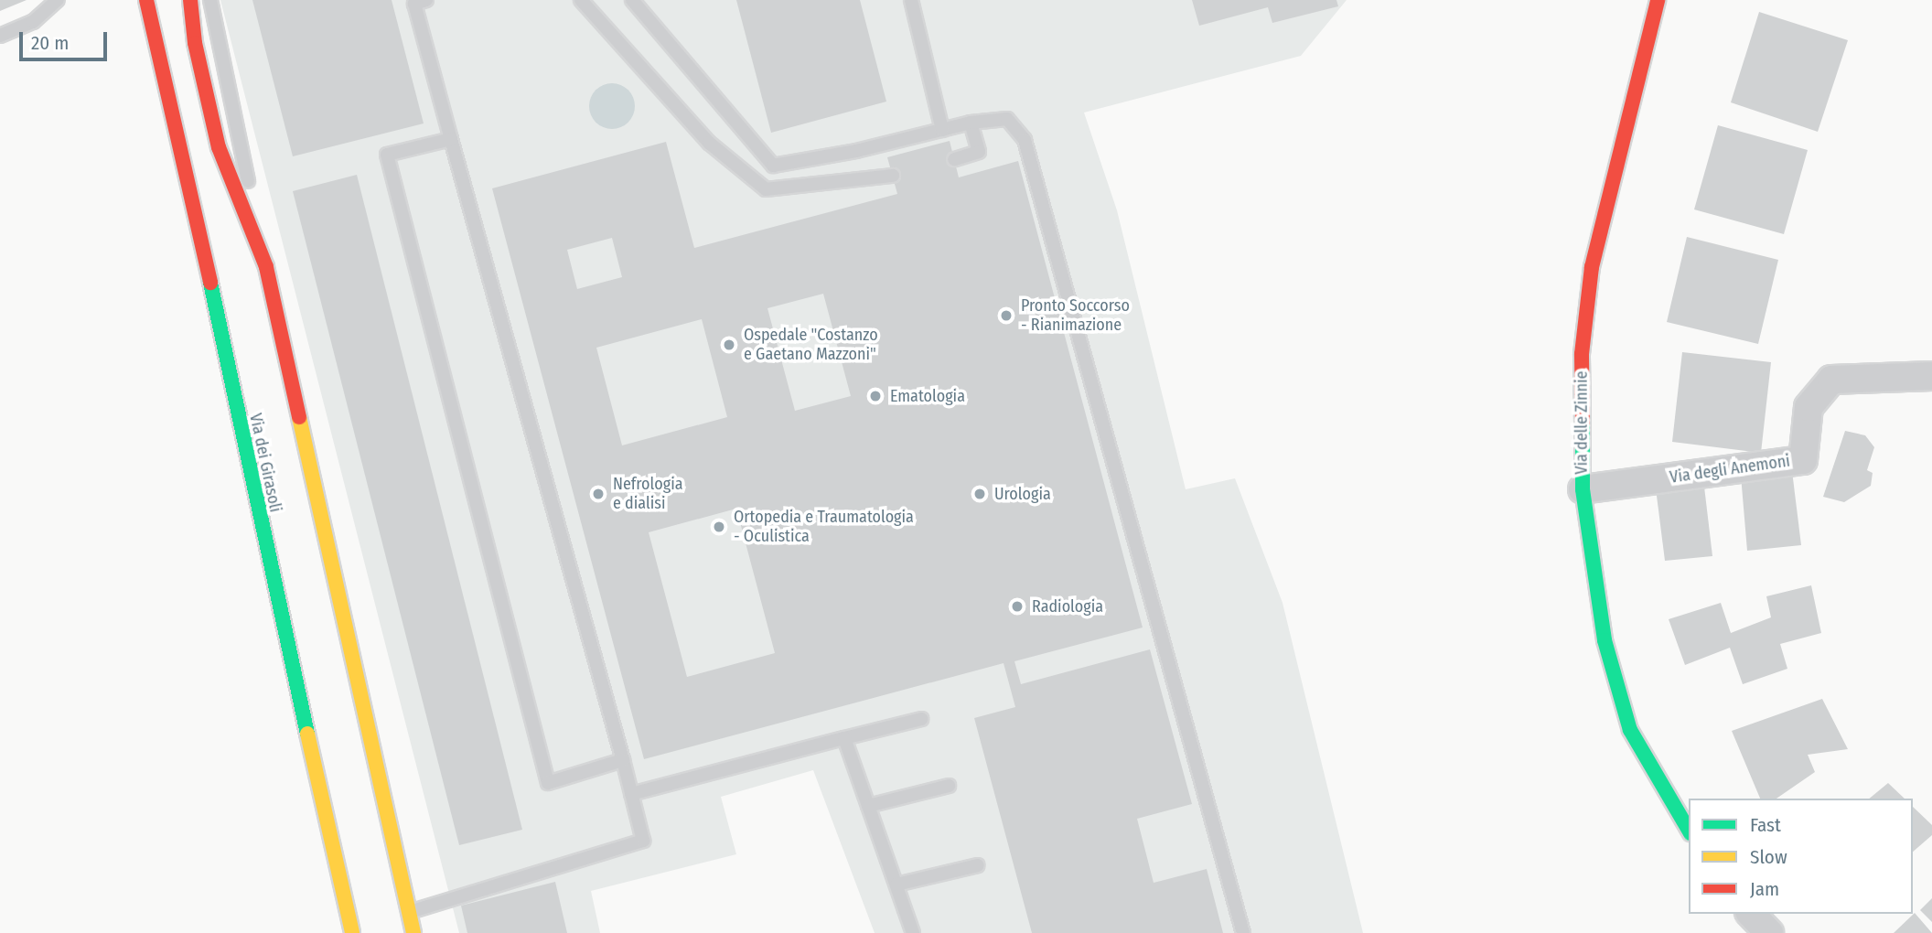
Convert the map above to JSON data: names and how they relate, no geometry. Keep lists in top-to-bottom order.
{
  "streets": {
    "main road": ["Via delle Zinnie", "Via dei Girasoli"],
    "street": ["Via degli Anemoni"]
  },
  "crossings": [
    ["Via delle Zinnie", "Via degli Anemoni"]
  ],
  "places": [
    "Pronto Soccorso - Rianimazione",
    "Ospedale \"Costanzo e Gaetano Mazzoni\"",
    "Ematologia",
    "Nefrologia e dialisi",
    "Urologia",
    "Ortopedia e Traumatologia - Oculistica",
    "Radiologia"
  ],
  "legend": ["Fast", "Slow", "Jam"],
  "scale_bar": "20 m"
}
